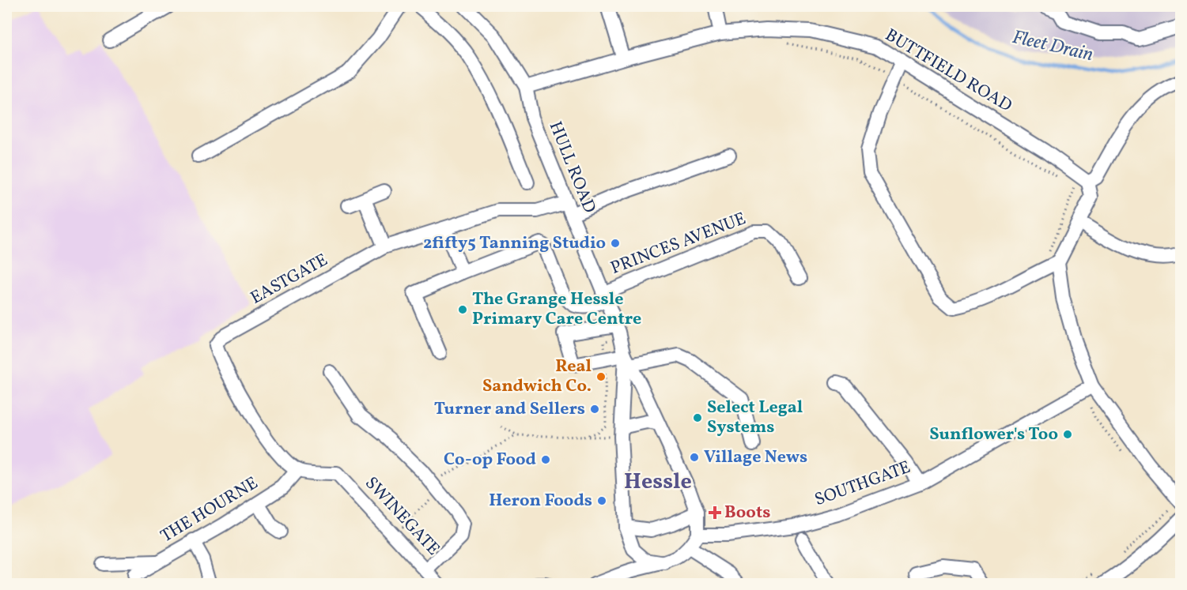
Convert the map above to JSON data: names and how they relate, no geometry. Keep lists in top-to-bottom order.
{
  "streets": {
    "street": [
      "BUTTFIELD ROAD",
      "HULL ROAD",
      "PRINCES AVENUE",
      "EASTGATE",
      "SOUTHGATE",
      "THE HOURNE",
      "SWINEGATE"
    ]
  },
  "crossings": [
    ["BUTTFIELD ROAD", "HULL ROAD"],
    ["HULL ROAD", "PRINCES AVENUE"],
    ["HULL ROAD", "EASTGATE"],
    ["EASTGATE", "THE HOURNE"],
    ["EASTGATE", "SWINEGATE"],
    ["THE HOURNE", "SWINEGATE"]
  ],
  "districts": ["Hessle"],
  "water": ["Fleet Drain"],
  "places": {
    "other": [
      "2fifty5 Tanning Studio",
      "The Grange Hessle Primary Care Centre",
      "Real Sandwich Co.",
      "Turner and Sellers",
      "Select Legal Systems",
      "Sunflower's Too",
      "Village News",
      "Co-op Food",
      "Heron Foods"
    ],
    "health": ["Boots"]
  }
}
